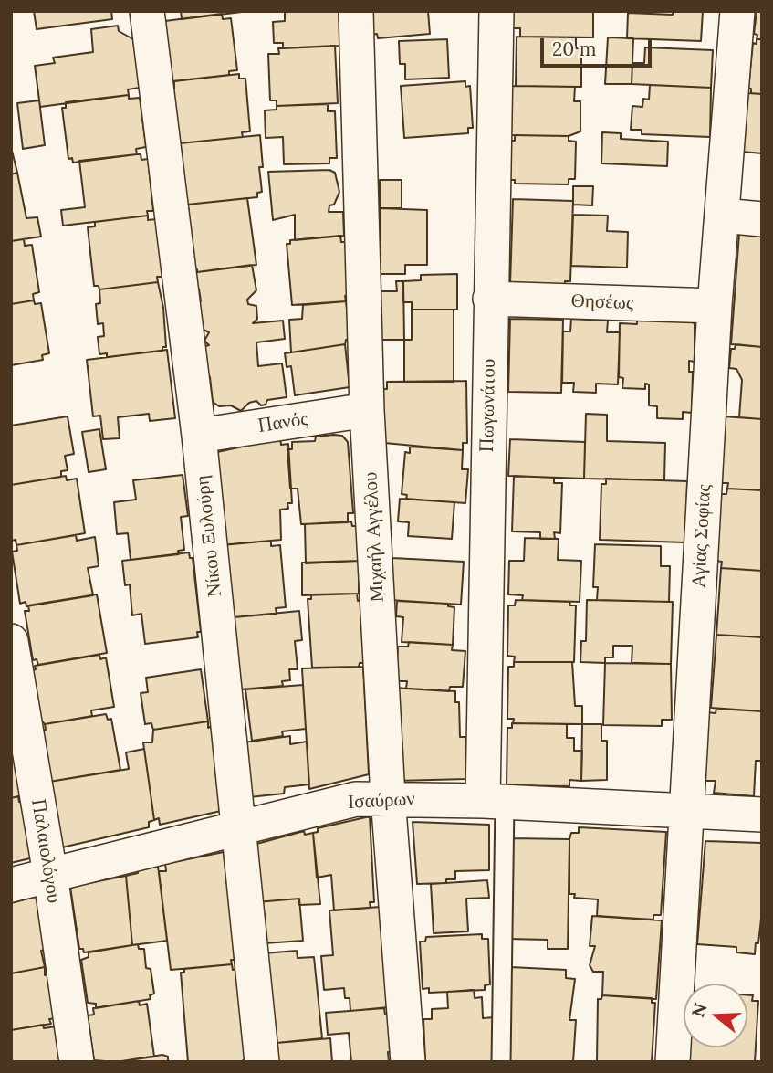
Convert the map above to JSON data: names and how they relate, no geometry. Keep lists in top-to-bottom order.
{
  "streets": {
    "street": [
      "Θησέως",
      "Πωγωνάτου",
      "Πανός",
      "Νίκου Ξυλούρη",
      "Αγίας Σοφίας",
      "Μιχαήλ Αγγέλου",
      "Ισαύρων",
      "Παλαιολόγου"
    ]
  },
  "crossings": [
    ["Θησέως", "Πωγωνάτου"],
    ["Θησέως", "Αγίας Σοφίας"],
    ["Πωγωνάτου", "Ισαύρων"],
    ["Πανός", "Νίκου Ξυλούρη"],
    ["Πανός", "Μιχαήλ Αγγέλου"],
    ["Νίκου Ξυλούρη", "Ισαύρων"],
    ["Αγίας Σοφίας", "Ισαύρων"],
    ["Μιχαήλ Αγγέλου", "Ισαύρων"],
    ["Ισαύρων", "Παλαιολόγου"]
  ],
  "scale_bar": "20 m",
  "north": "left"
}
